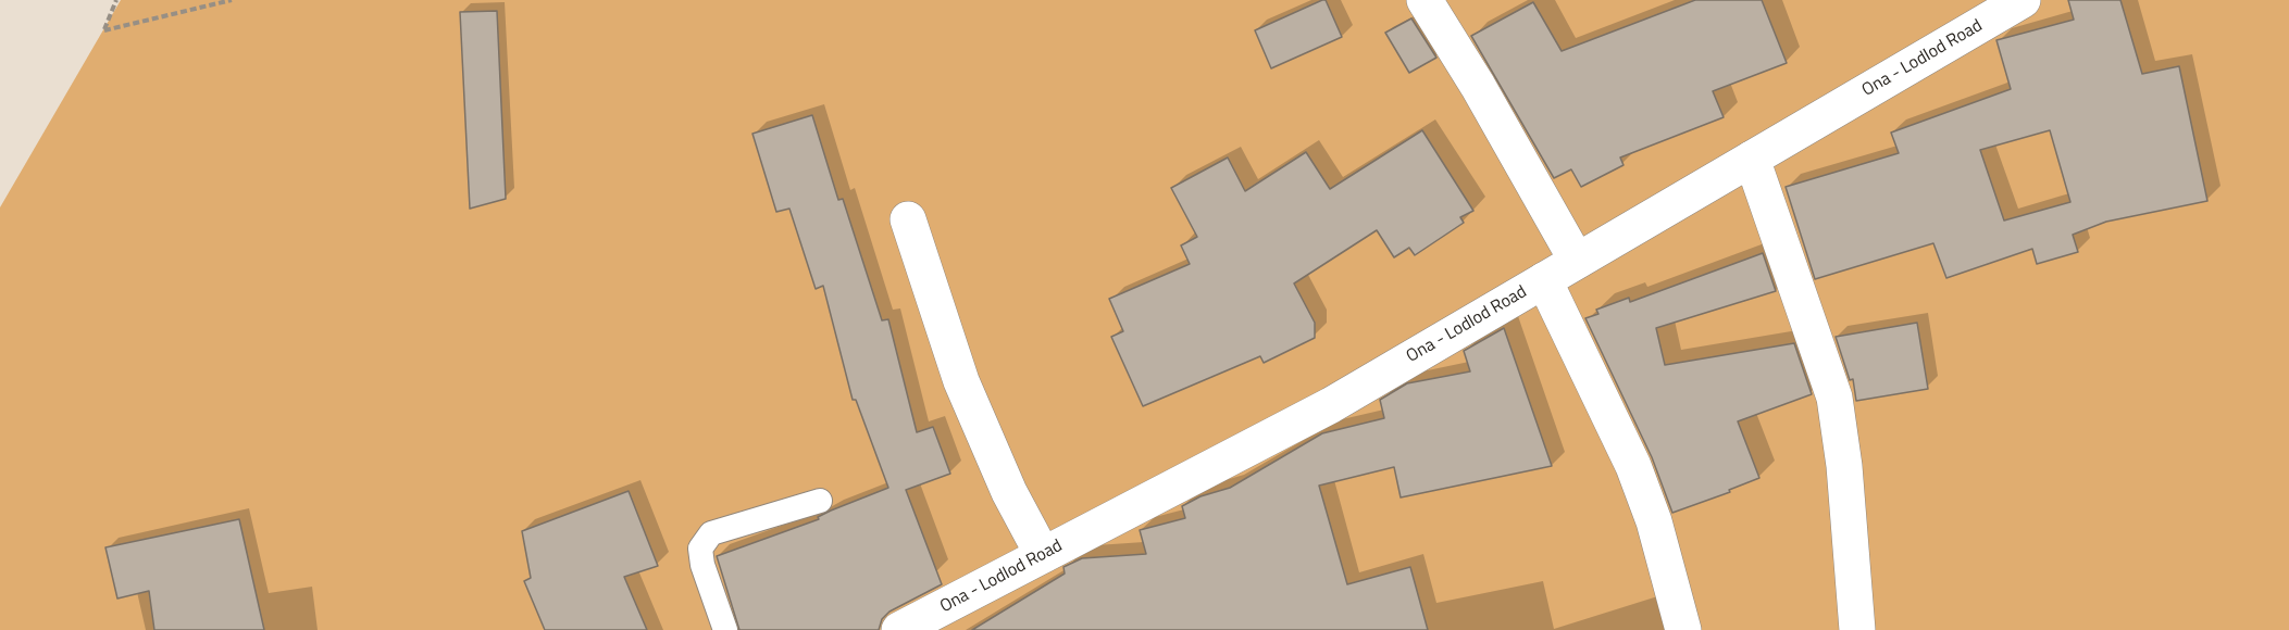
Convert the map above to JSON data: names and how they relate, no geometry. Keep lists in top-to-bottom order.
{
  "streets": {
    "street": ["Ona - Lodlod Road"]
  }
}
